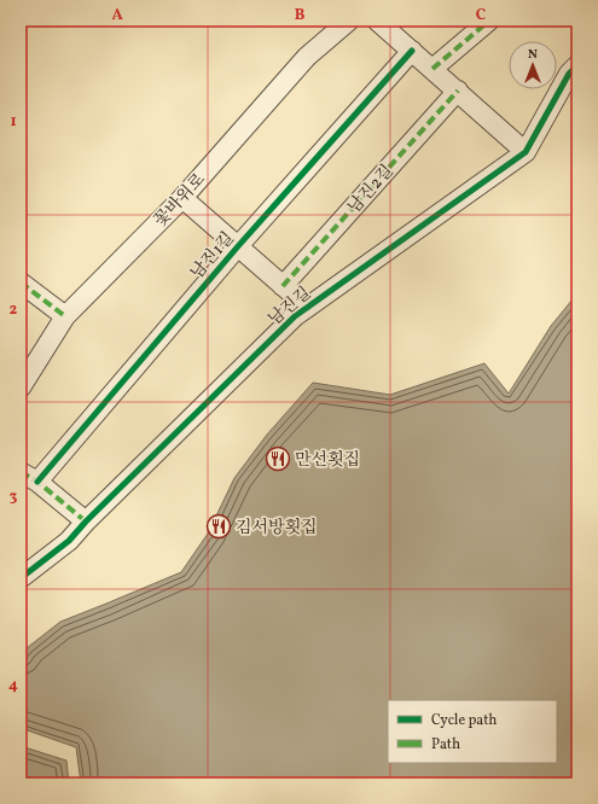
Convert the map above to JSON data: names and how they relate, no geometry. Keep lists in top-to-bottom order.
{
  "streets": {
    "street": [
      "남진2길",
      "꽃바위로",
      "남진1길",
      "남진길"
    ]
  },
  "places": {
    "restaurant": ["만선횟집", "김서방횟집"]
  },
  "legend": ["Cycle path", "Path"],
  "north": "top",
  "grid": {
    "columns": ["A", "B", "C"],
    "rows": [
      "1",
      "2",
      "3",
      "4"
    ]
  }
}
